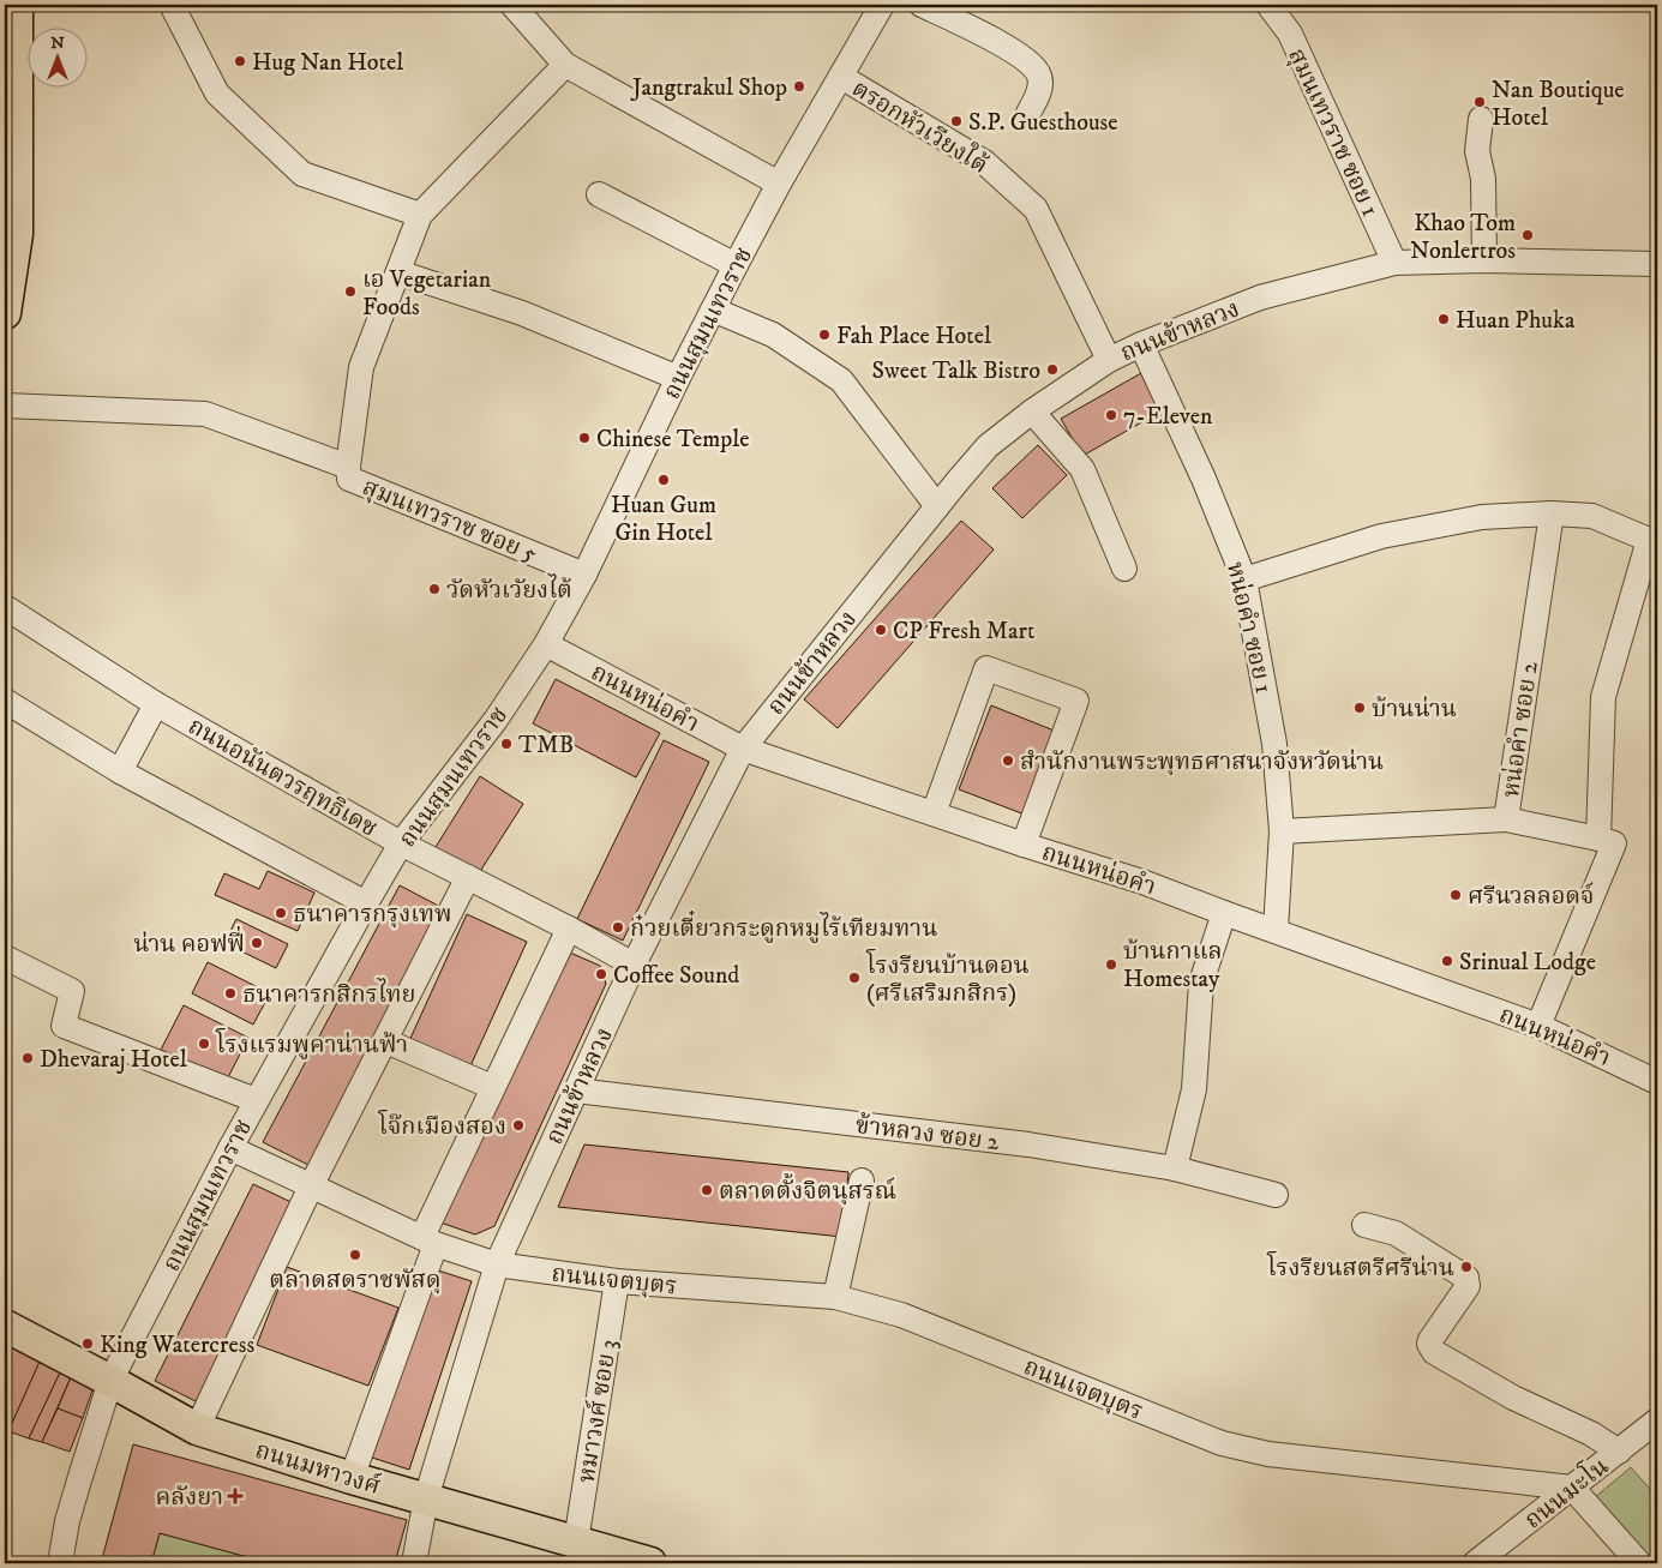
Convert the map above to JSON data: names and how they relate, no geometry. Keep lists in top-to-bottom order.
{
  "streets": {
    "main road": ["ถนนมหาวงศ์"],
    "street": [
      "ตรอกหัวเวียงใต้",
      "สุมนเทวราช ซอย 1",
      "ถนนสุมนเทวราช",
      "ถนนข้าหลวง",
      "สุมนเทวราช ซอย 5",
      "หน่อคำ ซอย 1",
      "ถนนหน่อคำ",
      "หน่อคำ ซอย 2",
      "ถนนอนันตวรฤทธิเดช",
      "ข้าหลวง ซอย 2",
      "ถนนเจตบุตร",
      "หมาวงศ์ ซอย 3",
      "ถนนมะโน"
    ]
  },
  "crossings": [
    ["ตรอกหัวเวียงใต้", "ถนนสุมนเทวราช"],
    ["ตรอกหัวเวียงใต้", "ถนนข้าหลวง"],
    ["สุมนเทวราช ซอย 1", "ถนนข้าหลวง"],
    ["ถนนสุมนเทวราช", "สุมนเทวราช ซอย 5"],
    ["ถนนสุมนเทวราช", "ถนนหน่อคำ"],
    ["ถนนสุมนเทวราช", "ถนนอนันตวรฤทธิเดช"],
    ["ถนนสุมนเทวราช", "ถนนเจตบุตร"],
    ["ถนนสุมนเทวราช", "ถนนมหาวงศ์"],
    ["ถนนข้าหลวง", "หน่อคำ ซอย 1"],
    ["ถนนข้าหลวง", "ถนนหน่อคำ"],
    ["ถนนข้าหลวง", "ถนนอนันตวรฤทธิเดช"],
    ["ถนนข้าหลวง", "ข้าหลวง ซอย 2"],
    ["ถนนข้าหลวง", "ถนนเจตบุตร"],
    ["ถนนข้าหลวง", "ถนนมหาวงศ์"],
    ["หน่อคำ ซอย 1", "ถนนหน่อคำ"],
    ["ถนนเจตบุตร", "หมาวงศ์ ซอย 3"],
    ["ถนนเจตบุตร", "ถนนมะโน"],
    ["หมาวงศ์ ซอย 3", "ถนนมหาวงศ์"]
  ],
  "places": {
    "other": [
      "Hug Nan Hotel",
      "Jangtrakul Shop",
      "Nan Boutique Hotel",
      "S.P. Guesthouse",
      "Khao Tom Nonlertros",
      "เอ Vegetarian Foods",
      "Huan Phuka",
      "Fah Place Hotel",
      "Sweet Talk Bistro",
      "7-Eleven",
      "Chinese Temple",
      "Huan Gum Gin Hotel",
      "วัดหัวเวัยงไต้",
      "CP Fresh Mart",
      "บ้านน่าน",
      "TMB",
      "สำนักงานพระพุทธศาสนาจังหวัดน่าน",
      "ศรีนวลลอดจ์",
      "ธนาคารกรุงเทพ",
      "ก๋วยเตี๋ยวกระดูกหมูไร้เทียมทาน",
      "น่าน คอฟฟี่",
      "Srinual Lodge",
      "บ้านกาแล Homestay",
      "Coffee Sound",
      "โรงรียนบ้านดอน (ศรีเสริมกสิกร)",
      "ธนาคารกสิกรไทย",
      "โรงแรมพูคาน่านฟ้า",
      "Dhevaraj Hotel",
      "โจ๊กเมืองสอง",
      "ตลาดตั้งจิตนุสรณ์",
      "ตลาดสดราชพัสดุ",
      "โรงรียนสตรีศรีน่าน",
      "King Watercress"
    ],
    "health": ["คลังยา"]
  },
  "north": "top"
}
